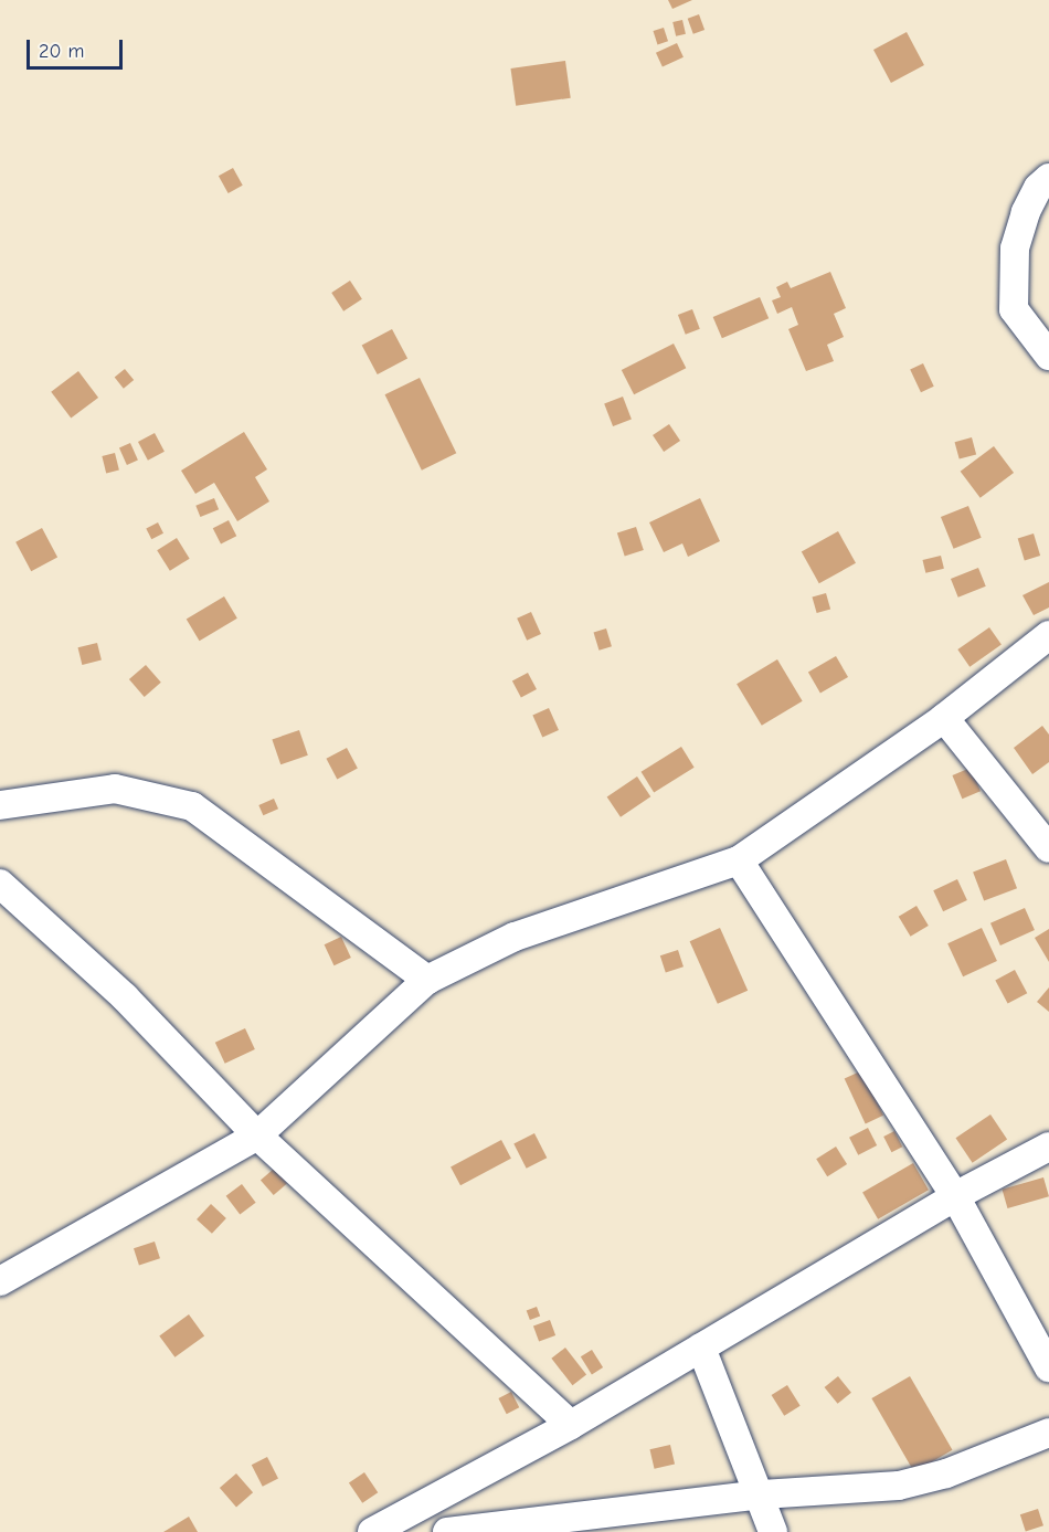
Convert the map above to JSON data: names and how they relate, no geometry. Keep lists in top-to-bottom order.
{
  "scale_bar": "20 m"
}
